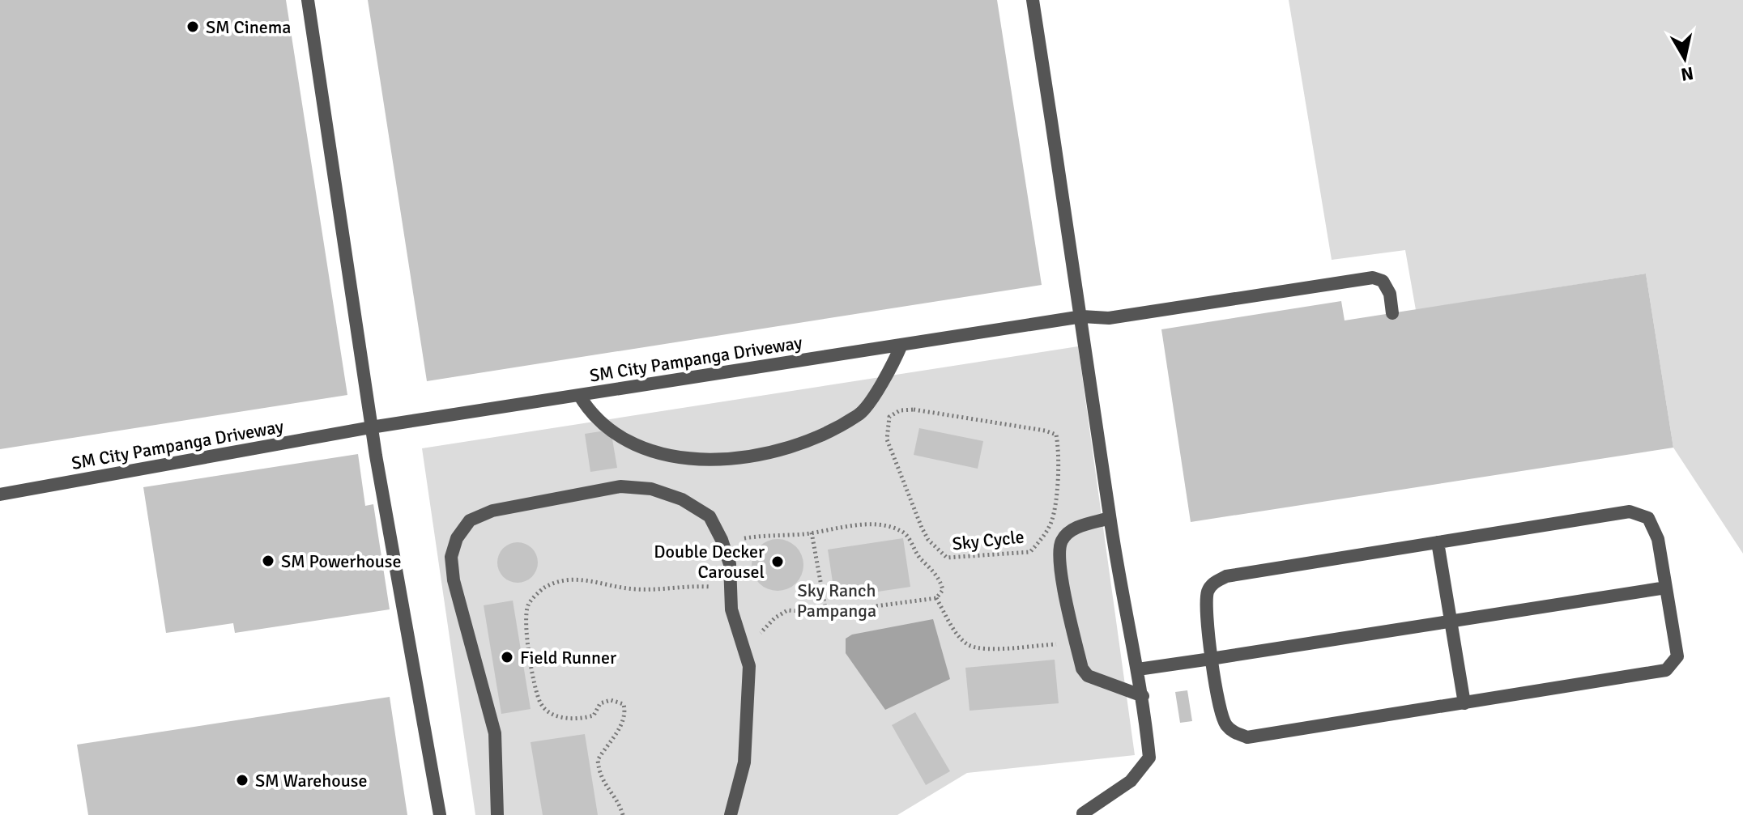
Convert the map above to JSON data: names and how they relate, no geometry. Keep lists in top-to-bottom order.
{
  "streets": {
    "lane": ["SM City Pampanga Driveway"],
    "path": ["Sky Cycle"]
  },
  "parks": ["Sky Ranch Pampanga"],
  "places": [
    "SM Cinema",
    "SM Powerhouse",
    "Double Decker Carousel",
    "Field Runner",
    "SM Warehouse"
  ],
  "north": "bottom"
}
